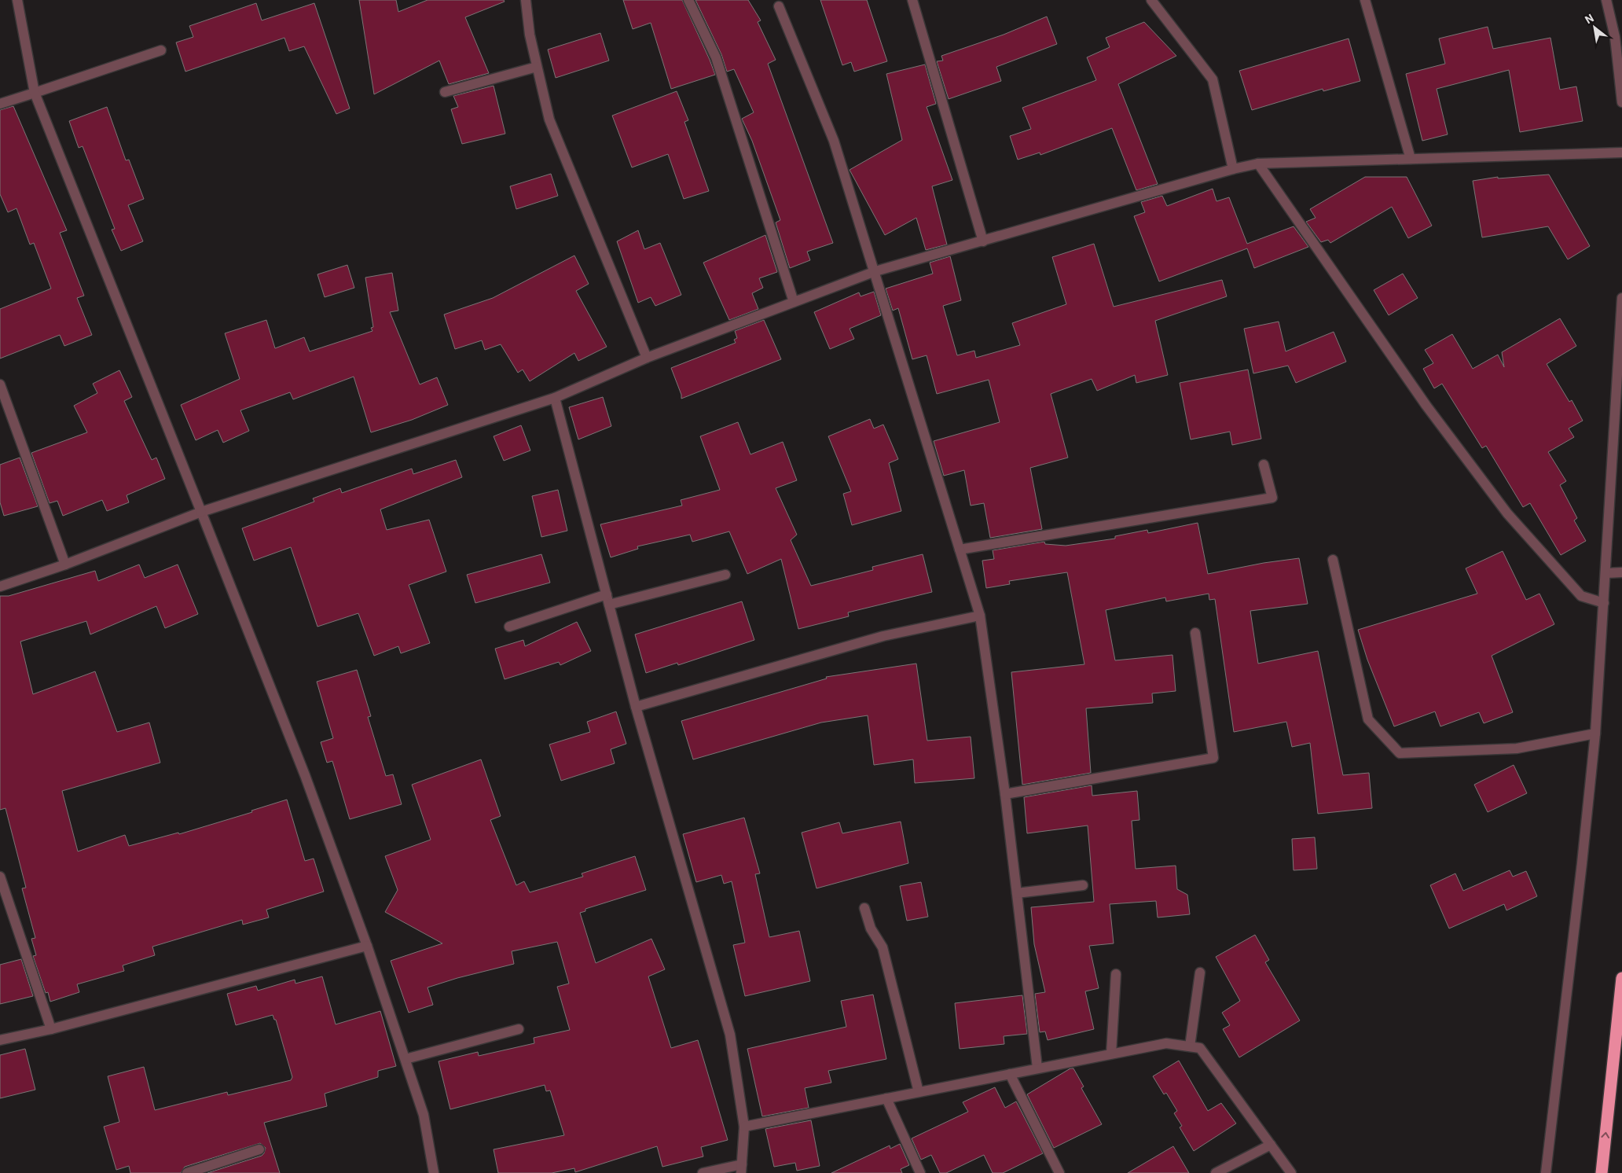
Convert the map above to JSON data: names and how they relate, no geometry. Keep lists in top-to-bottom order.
{
  "north": "top left"
}
